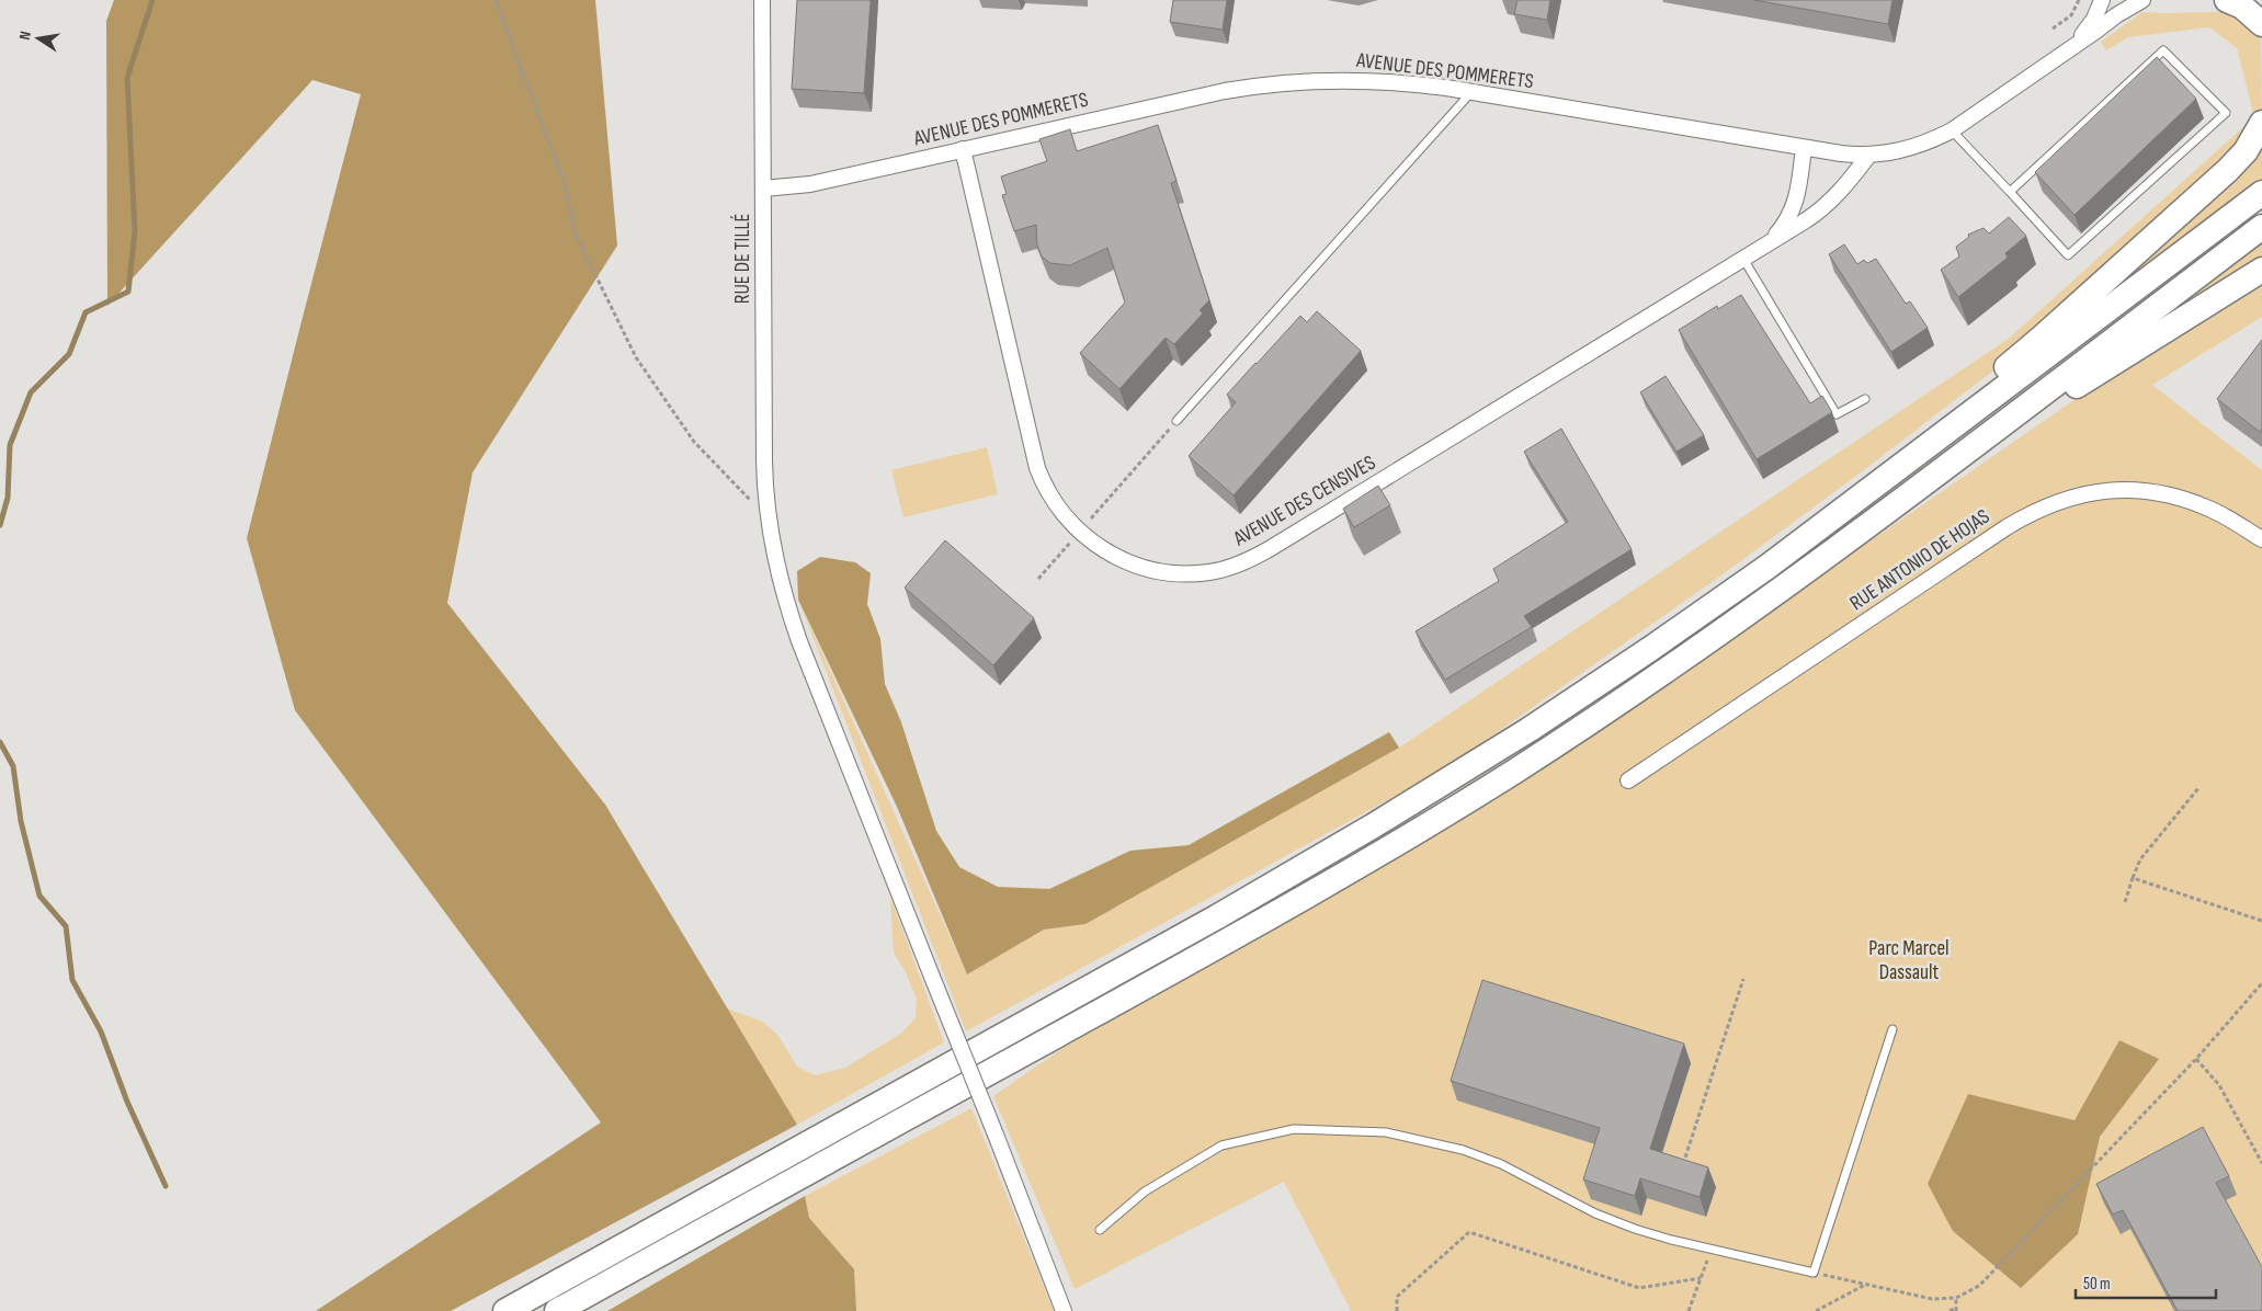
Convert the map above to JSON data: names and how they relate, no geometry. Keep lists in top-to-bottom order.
{
  "streets": {
    "street": [
      "AVENUE DES POMMERETS",
      "RUE DE TILLÉ",
      "AVENUE DES CENSIVES",
      "RUE ANTONIO DE HOJAS"
    ]
  },
  "crossings": [
    ["AVENUE DES POMMERETS", "RUE DE TILLÉ"],
    ["AVENUE DES POMMERETS", "AVENUE DES CENSIVES"]
  ],
  "parks": ["Parc Marcel Dassault"],
  "scale_bar": "50 m",
  "north": "left"
}
